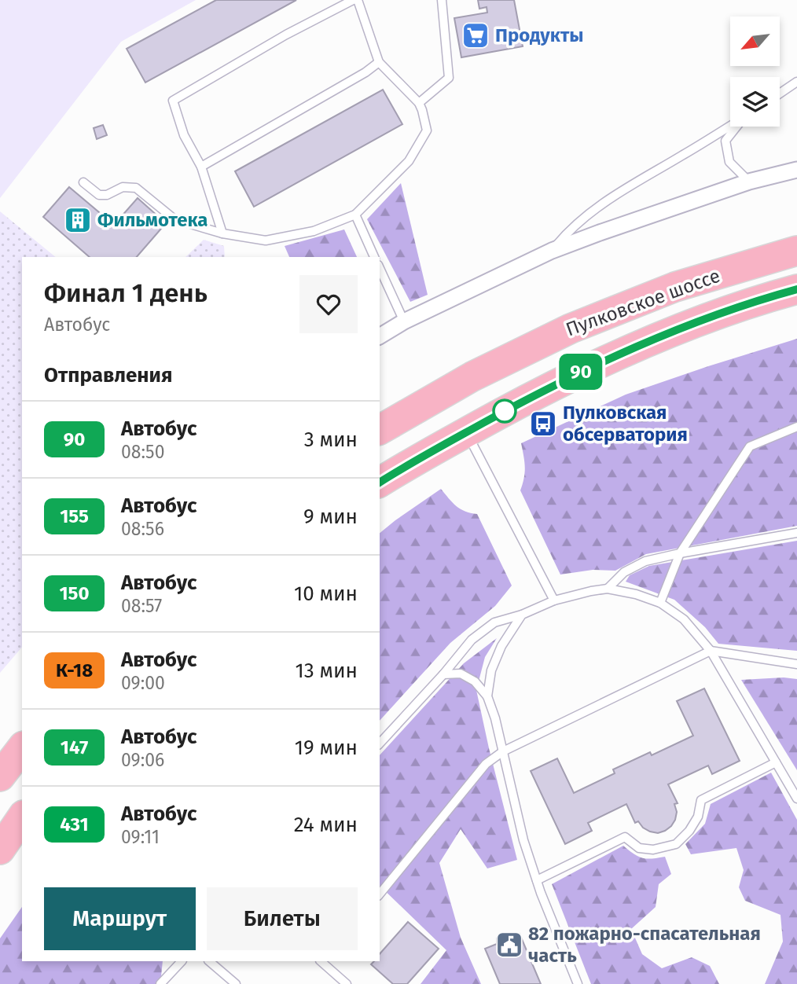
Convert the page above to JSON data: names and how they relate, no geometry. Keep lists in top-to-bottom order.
{
  "streets": {
    "highway": ["Пулковское шоссе"]
  },
  "places": {
    "supermarket": ["Продукты"],
    "building": ["Фильмотека"],
    "bus stop": ["Пулковская обсерватория"],
    "public building": ["82 пожарно-спасательная часть"]
  },
  "lines": ["bus line 90"],
  "north": "bottom left",
  "page": {
    "on_map": "90",
    "heading": [
      ["Финал 1 день", "Автобус"],
      "Отправления"
    ],
    "list": [
      {
        "mark": "90",
        "name": "Автобус",
        "note": "08:50",
        "value": "3 мин"
      },
      {
        "mark": "155",
        "name": "Автобус",
        "note": "08:56",
        "value": "9 мин"
      },
      {
        "mark": "150",
        "name": "Автобус",
        "note": "08:57",
        "value": "10 мин"
      },
      {
        "mark": "К-18",
        "name": "Автобус",
        "note": "09:00",
        "value": "13 мин"
      },
      {
        "mark": "147",
        "name": "Автобус",
        "note": "09:06",
        "value": "19 мин"
      },
      {
        "mark": "431",
        "name": "Автобус",
        "note": "09:11",
        "value": "24 мин"
      }
    ],
    "buttons": ["Маршрут", "Билеты"]
  }
}
